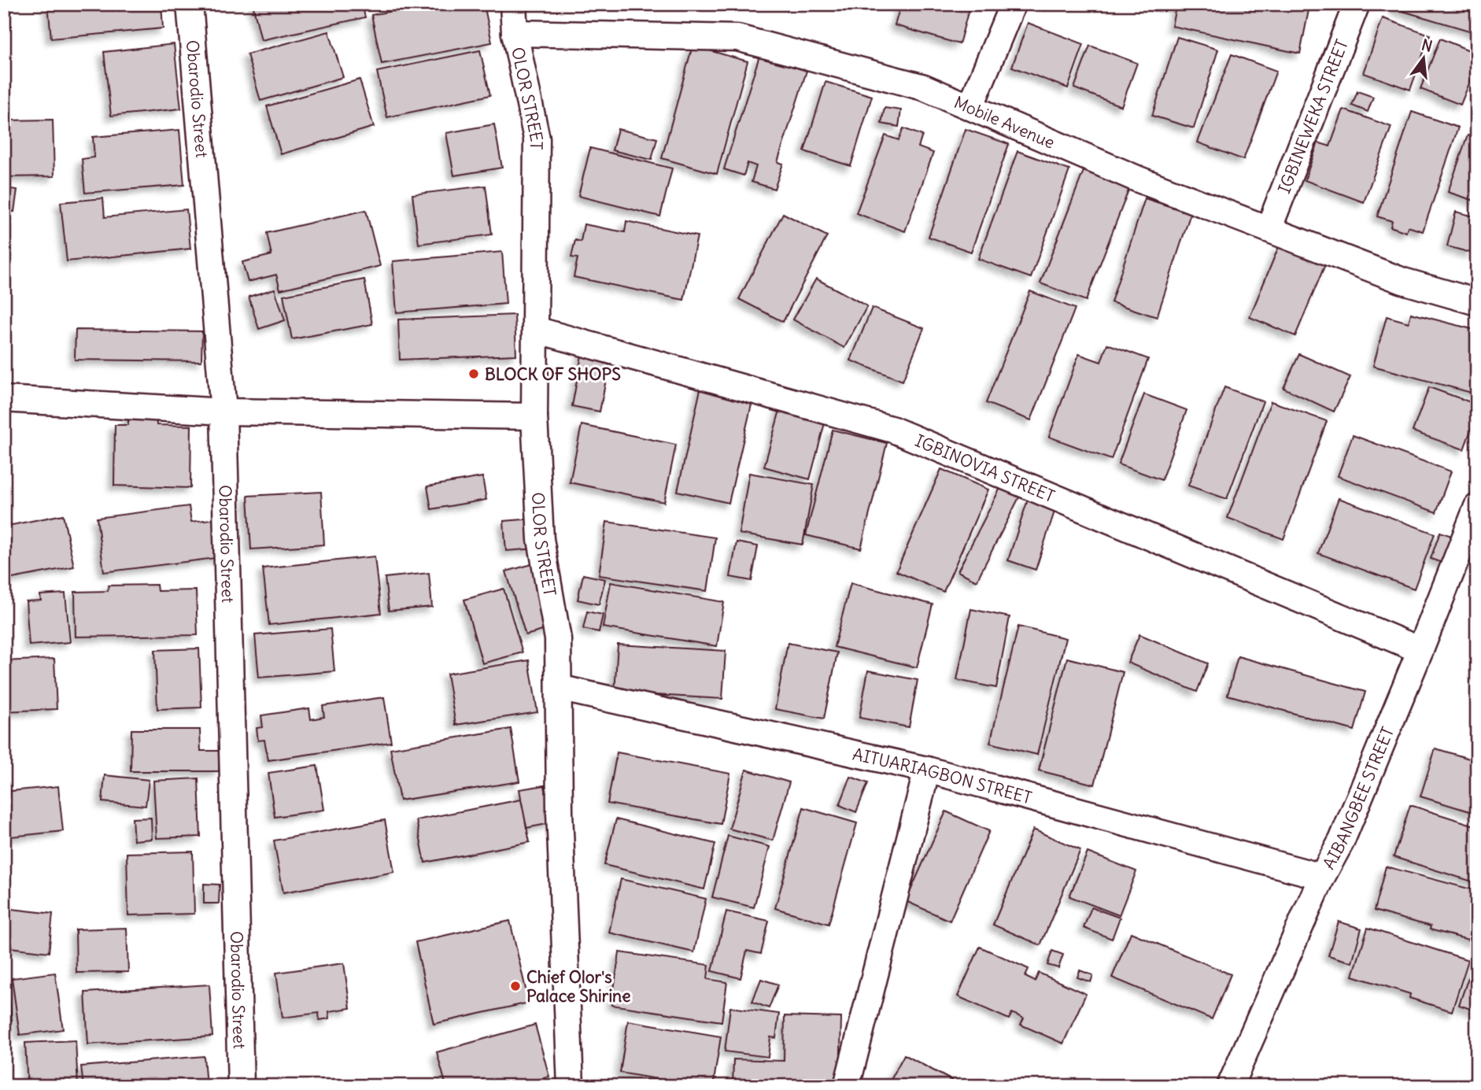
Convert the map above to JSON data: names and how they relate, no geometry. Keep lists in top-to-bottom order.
{
  "streets": {
    "street": [
      "Obarodio Street",
      "OLOR STREET",
      "IGBINEWEKA STREET",
      "Mobile Avenue",
      "IGBINOVIA STREET",
      "AITUARIAGBON STREET",
      "AIBANGBEE STREET"
    ]
  },
  "crossings": [
    ["OLOR STREET", "Mobile Avenue"],
    ["OLOR STREET", "IGBINOVIA STREET"],
    ["OLOR STREET", "AITUARIAGBON STREET"],
    ["IGBINEWEKA STREET", "Mobile Avenue"],
    ["IGBINOVIA STREET", "AIBANGBEE STREET"],
    ["AITUARIAGBON STREET", "AIBANGBEE STREET"]
  ],
  "places": ["BLOCK OF SHOPS", "Chief Olor's Palace Shirine"],
  "north": "top"
}
